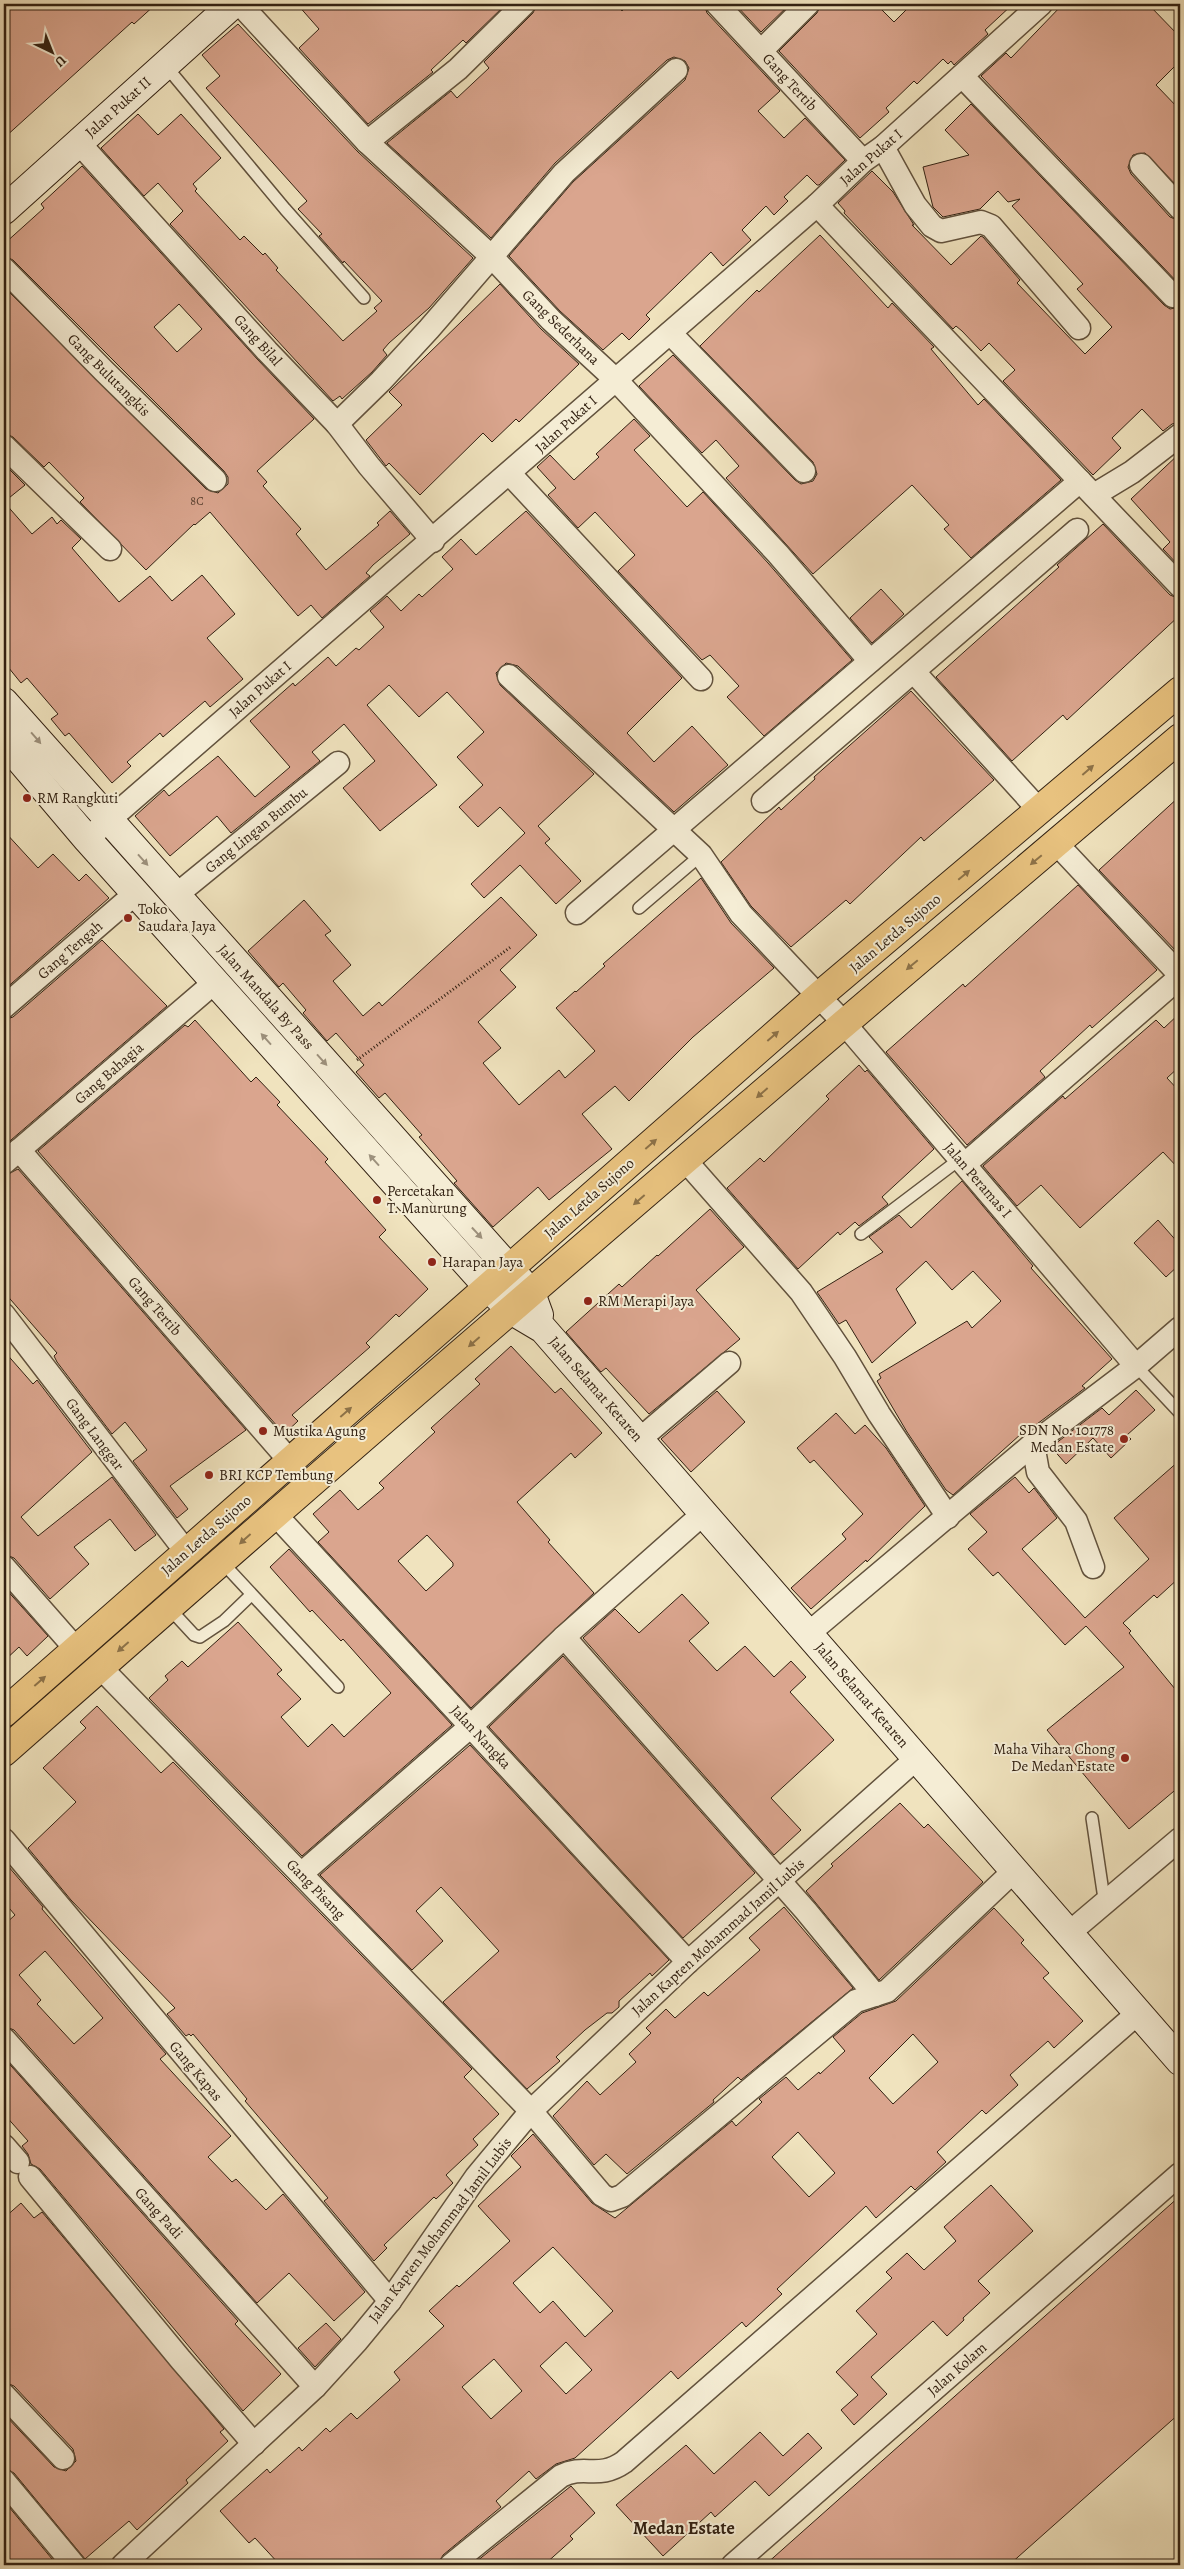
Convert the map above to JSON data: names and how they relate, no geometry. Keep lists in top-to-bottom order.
{
  "streets": {
    "highway": ["Jalan Letda Sujono"],
    "street": [
      "Gang Tertib",
      "Jalan Pukat II",
      "Jalan Pukat I",
      "Gang Sederhana",
      "Gang Bilal",
      "Gang Bulutangkis",
      "Gang Lingan Bumbu",
      "Gang Tengah",
      "Jalan Mandala By Pass",
      "Gang Bahagia",
      "Jalan Peramas I",
      "Jalan Selamat Ketaren",
      "Gang Langgar",
      "Jalan Nangka",
      "Gang Pisang",
      "Jalan Kapten Mohammad Jamil Lubis",
      "Gang Kapas",
      "Gang Padi",
      "Jalan Kolam"
    ]
  },
  "crossings": [
    ["Gang Tertib", "Jalan Pukat I"],
    ["Gang Tertib", "Jalan Letda Sujono"],
    ["Gang Tertib", "Gang Bahagia"],
    ["Jalan Pukat II", "Gang Bilal"],
    ["Jalan Pukat I", "Gang Sederhana"],
    ["Jalan Pukat I", "Gang Bilal"],
    ["Jalan Pukat I", "Jalan Mandala By Pass"],
    ["Gang Lingan Bumbu", "Jalan Mandala By Pass"],
    ["Jalan Letda Sujono", "Jalan Mandala By Pass"],
    ["Jalan Letda Sujono", "Jalan Peramas I"],
    ["Jalan Letda Sujono", "Jalan Selamat Ketaren"],
    ["Jalan Letda Sujono", "Gang Langgar"],
    ["Jalan Letda Sujono", "Jalan Nangka"],
    ["Jalan Letda Sujono", "Gang Pisang"],
    ["Gang Tengah", "Jalan Mandala By Pass"],
    ["Jalan Mandala By Pass", "Gang Bahagia"],
    ["Jalan Mandala By Pass", "Jalan Selamat Ketaren"],
    ["Jalan Selamat Ketaren", "Jalan Kapten Mohammad Jamil Lubis"],
    ["Jalan Nangka", "Jalan Kapten Mohammad Jamil Lubis"],
    ["Gang Pisang", "Jalan Kapten Mohammad Jamil Lubis"],
    ["Jalan Kapten Mohammad Jamil Lubis", "Gang Kapas"],
    ["Jalan Kapten Mohammad Jamil Lubis", "Gang Padi"]
  ],
  "districts": ["Medan Estate"],
  "places": [
    "RM Rangkuti",
    "Toko Saudara Jaya",
    "Percetakan T. Manurung",
    "Harapan Jaya",
    "RM Merapi Jaya",
    "Mustika Agung",
    "SDN No. 101778 Medan Estate",
    "BRI KCP Tembung",
    "Maha Vihara Chong De Medan Estate"
  ],
  "house_numbers": ["8C"],
  "north": "bottom right"
}
